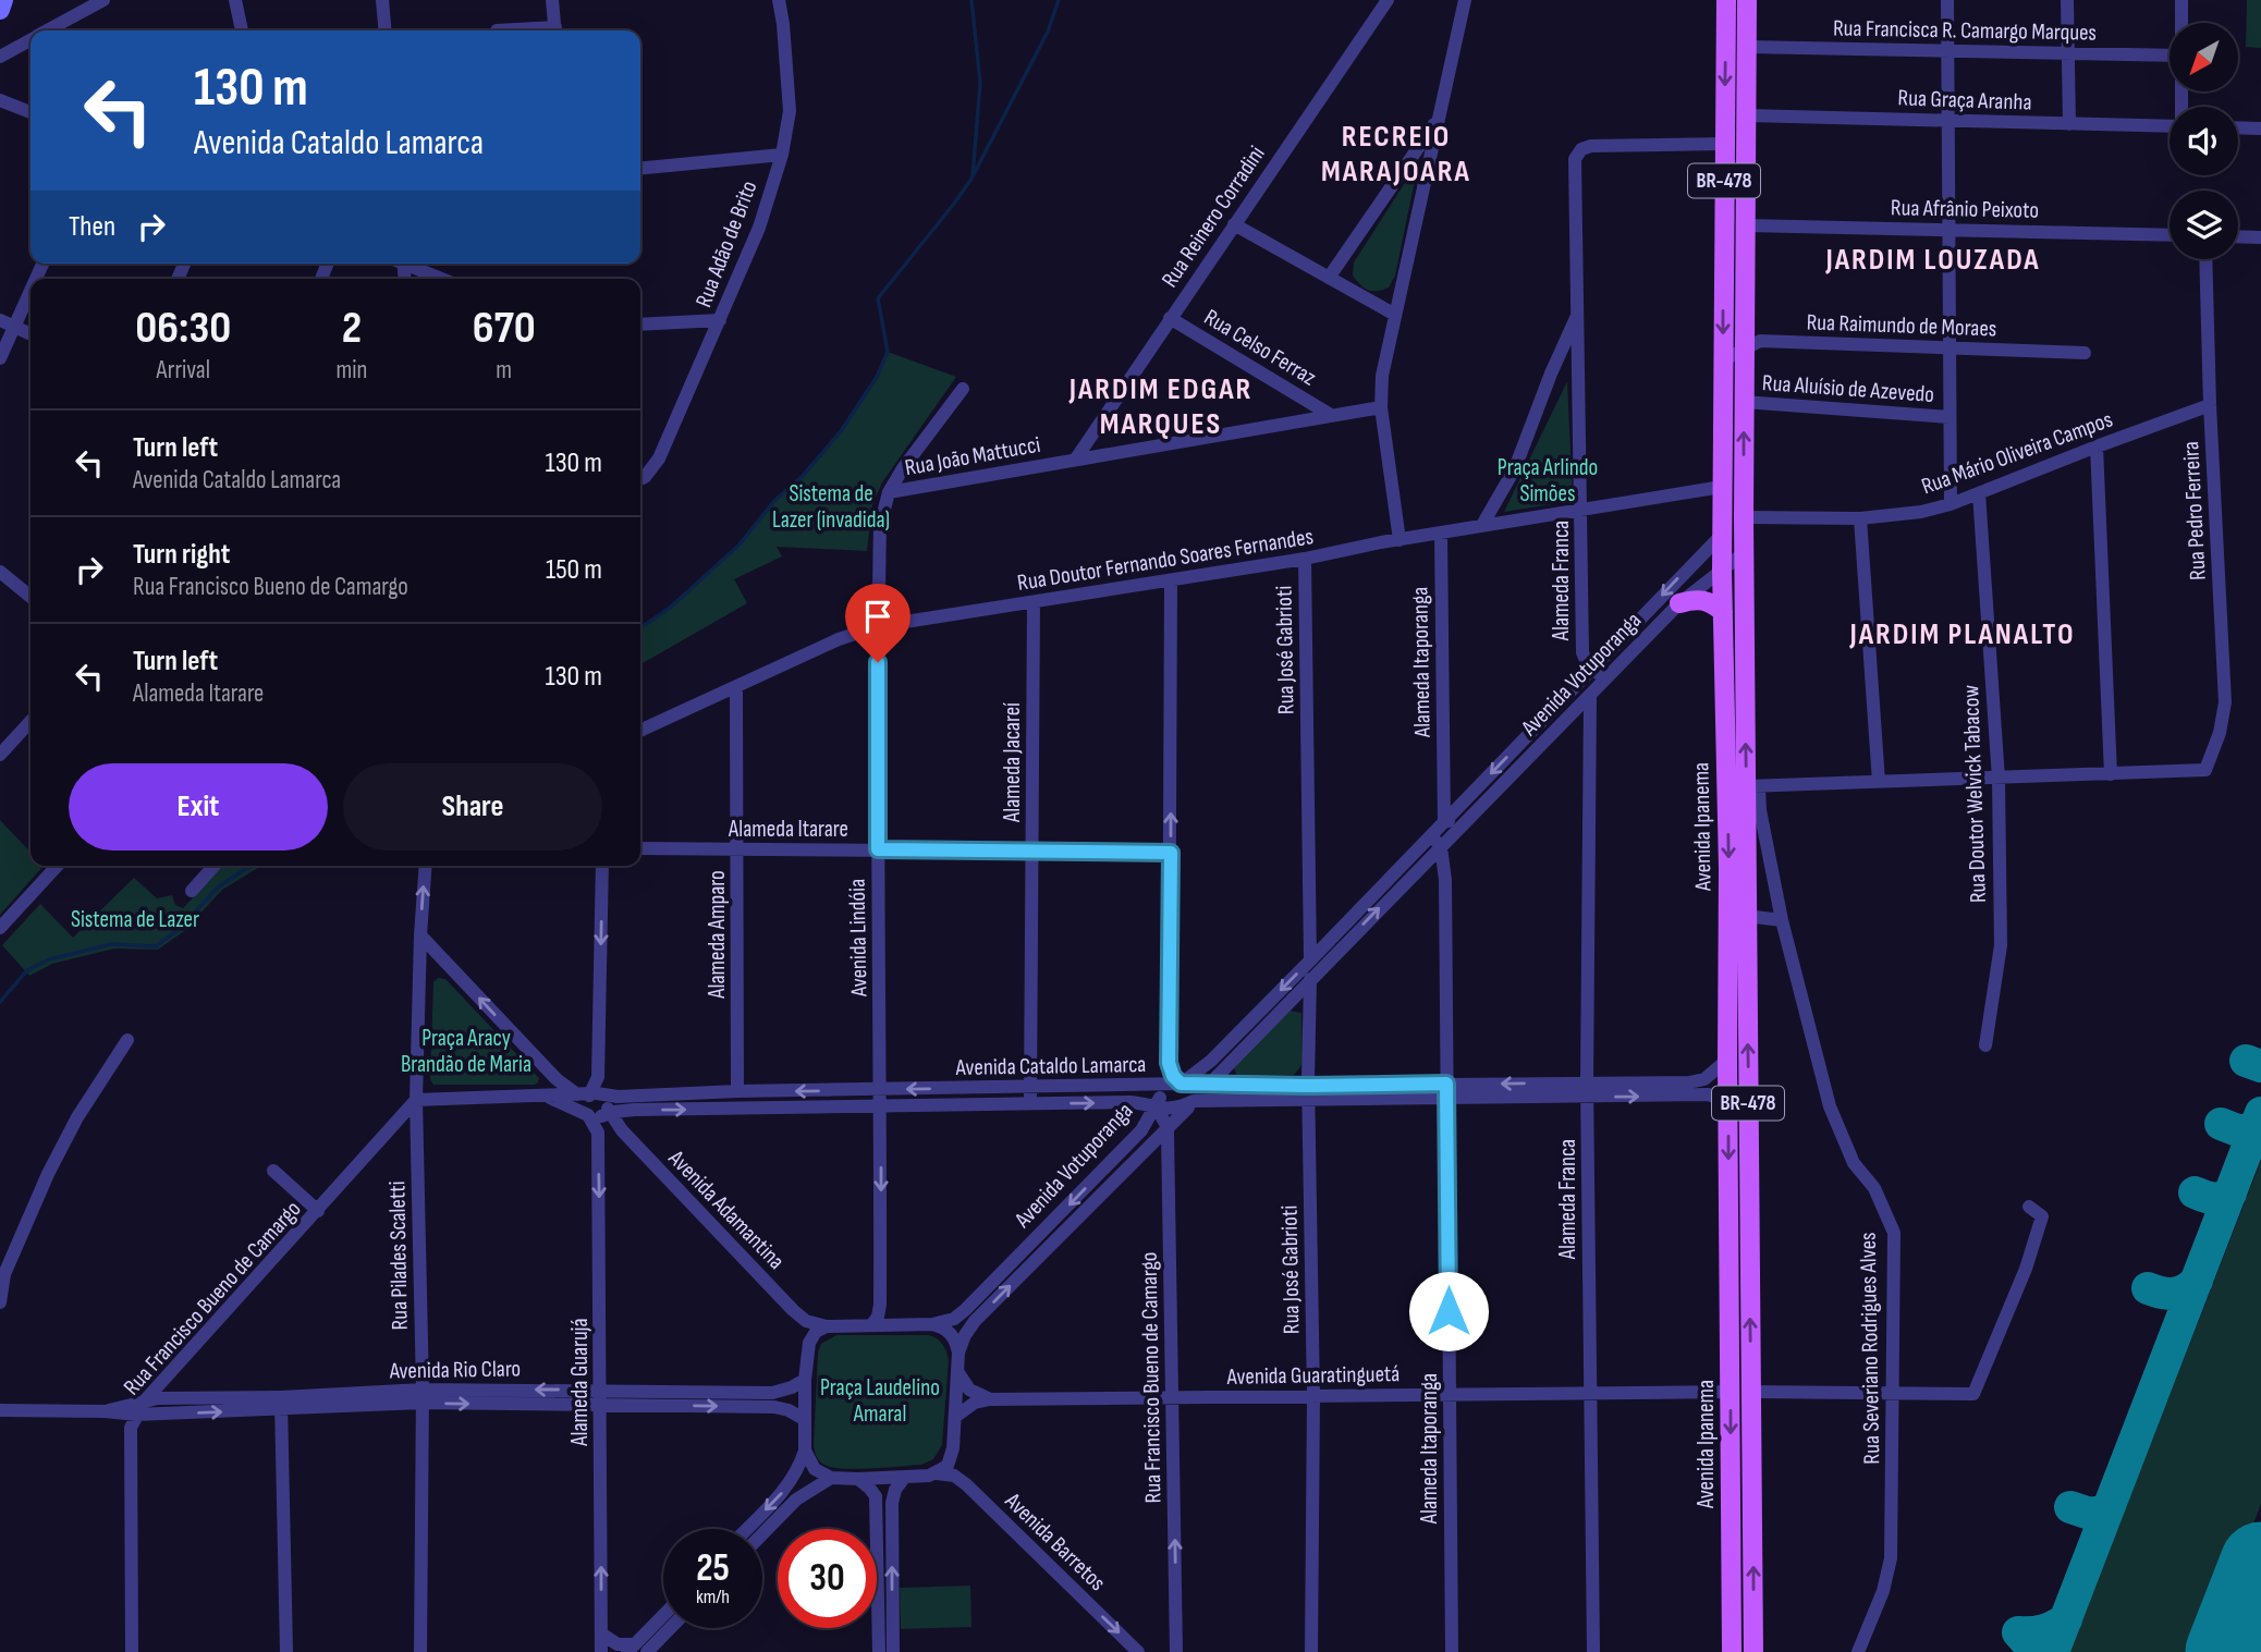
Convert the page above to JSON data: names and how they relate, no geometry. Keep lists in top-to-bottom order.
{
  "streets": {
    "main road": ["BR-478", "Avenida Ipanema"],
    "street": [
      "Rua Francisca R. Camargo Marques",
      "Rua Graça Aranha",
      "Rua Afrânio Peixoto",
      "Rua Reinero Corradini",
      "Rua Adão de Brito",
      "Rua Raimundo de Moraes",
      "Rua Celso Ferraz",
      "Rua Aluísio de Azevedo",
      "Rua Mário Oliveira Campos",
      "Rua João Mattucci",
      "Rua Pedro Ferreira",
      "Rua Doutor Fernando Soares Fernandes",
      "Alameda Franca",
      "Rua José Gabrioti",
      "Alameda Itaporanga",
      "Avenida Votuporanga",
      "Alameda Jacareí",
      "Rua Doutor Welvick Tabacow",
      "Alameda Itarare",
      "Alameda Amparo",
      "Avenida Lindóia",
      "Avenida Cataldo Lamarca",
      "Avenida Adamantina",
      "Rua Pilades Scaletti",
      "Rua Francisco Bueno de Camargo",
      "Rua Severiano Rodrigues Alves",
      "Avenida Rio Claro",
      "Avenida Guaratinguetá",
      "Alameda Guarujá",
      "Avenida Barretos"
    ]
  },
  "crossings": [
    ["Rua Francisca R. Camargo Marques", "Avenida Ipanema"],
    ["Rua Graça Aranha", "Avenida Ipanema"],
    ["Rua Afrânio Peixoto", "Avenida Ipanema"],
    ["Rua Reinero Corradini", "Rua Celso Ferraz"],
    ["Rua Reinero Corradini", "Rua João Mattucci"],
    ["Rua Raimundo de Moraes", "Avenida Ipanema"],
    ["Rua Celso Ferraz", "Rua João Mattucci"],
    ["Rua Aluísio de Azevedo", "Avenida Ipanema"],
    ["Rua Mário Oliveira Campos", "Rua Pedro Ferreira"],
    ["Rua Mário Oliveira Campos", "Rua Doutor Welvick Tabacow"],
    ["Rua Mário Oliveira Campos", "Avenida Ipanema"],
    ["Rua João Mattucci", "Avenida Lindóia"],
    ["Rua Doutor Fernando Soares Fernandes", "Alameda Franca"],
    ["Rua Doutor Fernando Soares Fernandes", "Rua José Gabrioti"],
    ["Rua Doutor Fernando Soares Fernandes", "Alameda Itaporanga"],
    ["Rua Doutor Fernando Soares Fernandes", "Alameda Jacareí"],
    ["Rua Doutor Fernando Soares Fernandes", "Avenida Ipanema"],
    ["Rua Doutor Fernando Soares Fernandes", "Alameda Amparo"],
    ["Rua Doutor Fernando Soares Fernandes", "Avenida Lindóia"],
    ["Alameda Franca", "Avenida Votuporanga"],
    ["Alameda Franca", "Avenida Ipanema"],
    ["Alameda Franca", "Avenida Cataldo Lamarca"],
    ["Alameda Franca", "Avenida Guaratinguetá"],
    ["Rua José Gabrioti", "Avenida Votuporanga"],
    ["Rua José Gabrioti", "Avenida Cataldo Lamarca"],
    ["Rua José Gabrioti", "Avenida Guaratinguetá"],
    ["Alameda Itaporanga", "Avenida Votuporanga"],
    ["Alameda Itaporanga", "Avenida Cataldo Lamarca"],
    ["Alameda Itaporanga", "Avenida Guaratinguetá"],
    ["Avenida Votuporanga", "Avenida Ipanema"],
    ["Avenida Votuporanga", "Avenida Lindóia"],
    ["Avenida Votuporanga", "Avenida Cataldo Lamarca"],
    ["Avenida Votuporanga", "Avenida Adamantina"],
    ["Avenida Votuporanga", "Rua Francisco Bueno de Camargo"],
    ["Avenida Votuporanga", "Avenida Rio Claro"],
    ["Avenida Votuporanga", "Avenida Guaratinguetá"],
    ["Avenida Votuporanga", "Avenida Barretos"],
    ["Alameda Jacareí", "Alameda Itarare"],
    ["Alameda Jacareí", "Avenida Cataldo Lamarca"],
    ["Avenida Ipanema", "Avenida Cataldo Lamarca"],
    ["Avenida Ipanema", "Rua Severiano Rodrigues Alves"],
    ["Avenida Ipanema", "Avenida Guaratinguetá"],
    ["Alameda Itarare", "Alameda Amparo"],
    ["Alameda Itarare", "Avenida Lindóia"],
    ["Alameda Amparo", "Avenida Cataldo Lamarca"],
    ["Avenida Lindóia", "Avenida Cataldo Lamarca"],
    ["Avenida Lindóia", "Avenida Adamantina"],
    ["Avenida Lindóia", "Avenida Rio Claro"],
    ["Avenida Lindóia", "Avenida Guaratinguetá"],
    ["Avenida Lindóia", "Avenida Barretos"],
    ["Avenida Cataldo Lamarca", "Avenida Adamantina"],
    ["Avenida Cataldo Lamarca", "Rua Pilades Scaletti"],
    ["Avenida Cataldo Lamarca", "Rua Francisco Bueno de Camargo"],
    ["Avenida Cataldo Lamarca", "Alameda Guarujá"],
    ["Avenida Adamantina", "Avenida Rio Claro"],
    ["Avenida Adamantina", "Avenida Guaratinguetá"],
    ["Avenida Adamantina", "Alameda Guarujá"],
    ["Avenida Adamantina", "Avenida Barretos"],
    ["Rua Pilades Scaletti", "Rua Francisco Bueno de Camargo"],
    ["Rua Pilades Scaletti", "Avenida Rio Claro"],
    ["Rua Francisco Bueno de Camargo", "Avenida Rio Claro"],
    ["Rua Francisco Bueno de Camargo", "Avenida Guaratinguetá"],
    ["Avenida Rio Claro", "Avenida Guaratinguetá"],
    ["Avenida Rio Claro", "Alameda Guarujá"],
    ["Avenida Rio Claro", "Avenida Barretos"],
    ["Avenida Guaratinguetá", "Avenida Barretos"]
  ],
  "one_way": ["Avenida Barretos"],
  "districts": [
    "RECREIO MARAJOARA",
    "JARDIM LOUZADA",
    "JARDIM EDGAR MARQUES",
    "JARDIM PLANALTO"
  ],
  "parks": [
    "Praça Arlindo Simões",
    "Sistema de Lazer (invadida)",
    "Sistema de Lazer",
    "Praça Aracy Brandão de Maria",
    "Praça Laudelino Amaral"
  ],
  "north": "bottom left",
  "page": {
    "turn": ["130 m", "Avenida Cataldo Lamarca"],
    "then": "Then",
    "eta": [
      "06:30",
      "Arrival",
      "2",
      "min",
      "670",
      "m"
    ],
    "list": [
      {
        "name": "Turn left",
        "note": "Avenida Cataldo Lamarca",
        "value": "130 m"
      },
      {
        "name": "Turn right",
        "note": "Rua Francisco Bueno de Camargo",
        "value": "150 m"
      },
      {
        "name": "Turn left",
        "note": "Alameda Itarare",
        "value": "130 m"
      }
    ],
    "buttons": ["Exit", "Share"],
    "speed": "25 km/h",
    "limit": "30"
  }
}
